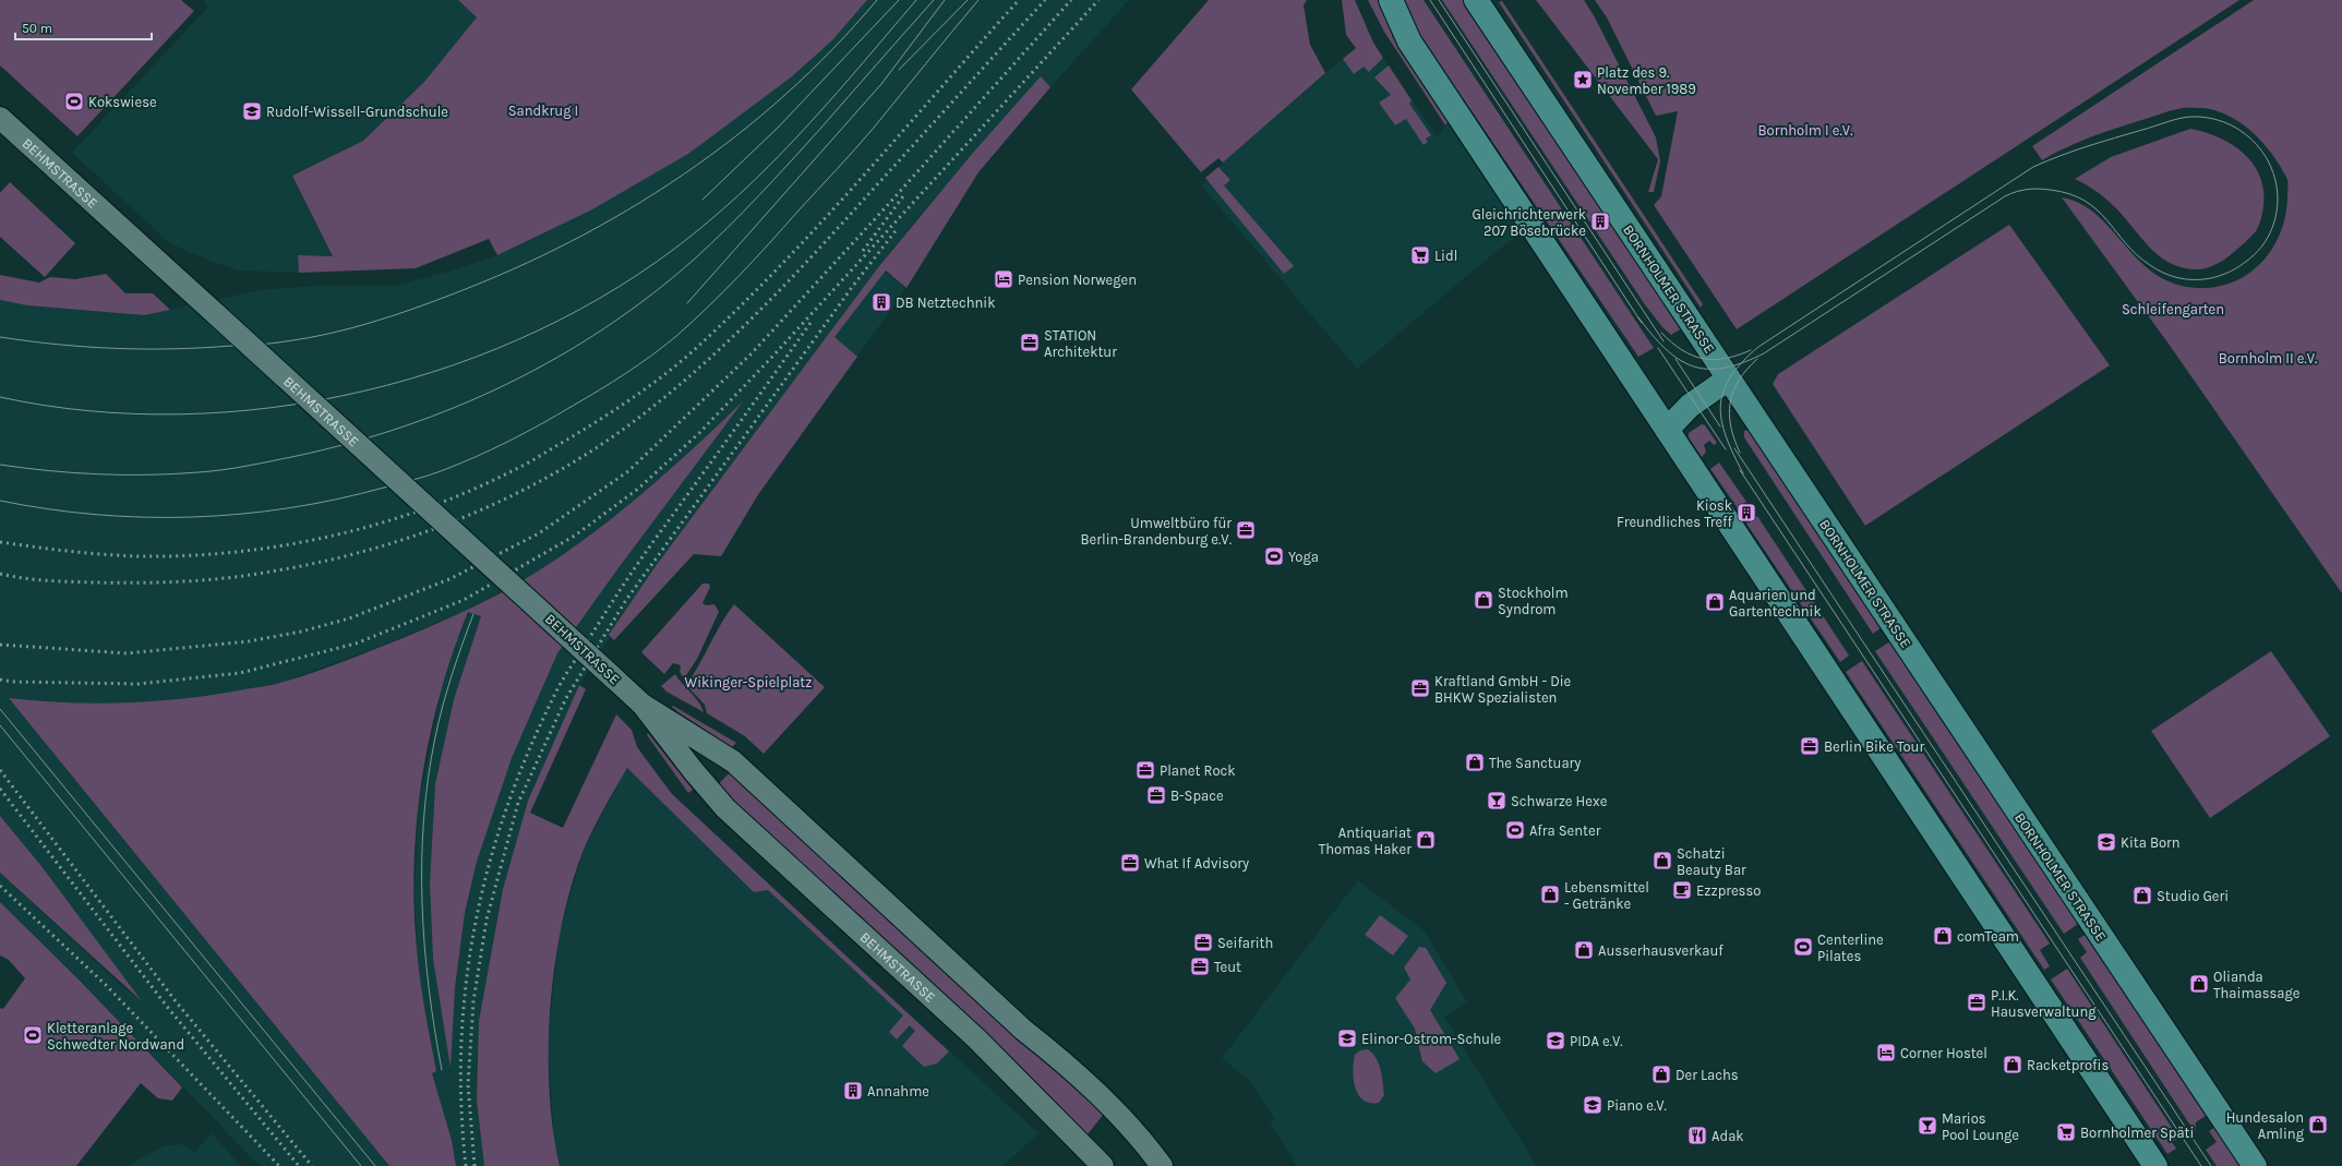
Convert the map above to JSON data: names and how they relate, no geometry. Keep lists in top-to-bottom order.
{
  "streets": {
    "main road": ["BORNHOLMER STRASSE"],
    "street": ["BEHMSTRASSE"]
  },
  "parks": [
    "Sandkrug I",
    "Bornholm I e.V.",
    "Schleifengarten",
    "Bornholm II e.V.",
    "Wikinger-Spielplatz"
  ],
  "places": {
    "place": ["Platz des 9. November 1989"],
    "sports": [
      "Kokswiese",
      "Yoga",
      "Afra Senter",
      "Centerline Pilates",
      "Kletteranlage Schwedter Nordwand"
    ],
    "school or university": [
      "Rudolf-Wissell-Grundschule",
      "Kita Born",
      "Elinor-Ostrom-Schule",
      "PIDA e.V.",
      "Piano e.V."
    ],
    "building": [
      "Gleichrichterwerk 207 Bösebrücke",
      "DB Netztechnik",
      "Kiosk Freundliches Treff",
      "Annahme"
    ],
    "supermarket": ["Lidl", "Bornholmer Späti"],
    "hotel": ["Pension Norwegen", "Corner Hostel"],
    "office": [
      "STATION Architektur",
      "Umweltbüro für Berlin-Brandenburg e.V.",
      "Kraftland GmbH - Die BHKW Spezialisten",
      "Berlin Bike Tour",
      "Planet Rock",
      "B-Space",
      "What If Advisory",
      "Seifarith",
      "Teut",
      "P.I.K. Hausverwaltung"
    ],
    "shop": [
      "Stockholm Syndrom",
      "Aquarien und Gartentechnik",
      "The Sanctuary",
      "Antiquariat Thomas Haker",
      "Schatzi Beauty Bar",
      "Lebensmittel - Getränke",
      "Studio Geri",
      "comTeam",
      "Ausserhausverkauf",
      "Olianda Thaimassage",
      "Racketprofis",
      "Der Lachs",
      "Hundesalon Amling"
    ],
    "bar": ["Schwarze Hexe", "Marios Pool Lounge"],
    "cafe": ["Ezzpresso"],
    "restaurant": ["Adak"]
  },
  "scale_bar": "50 m"
}
